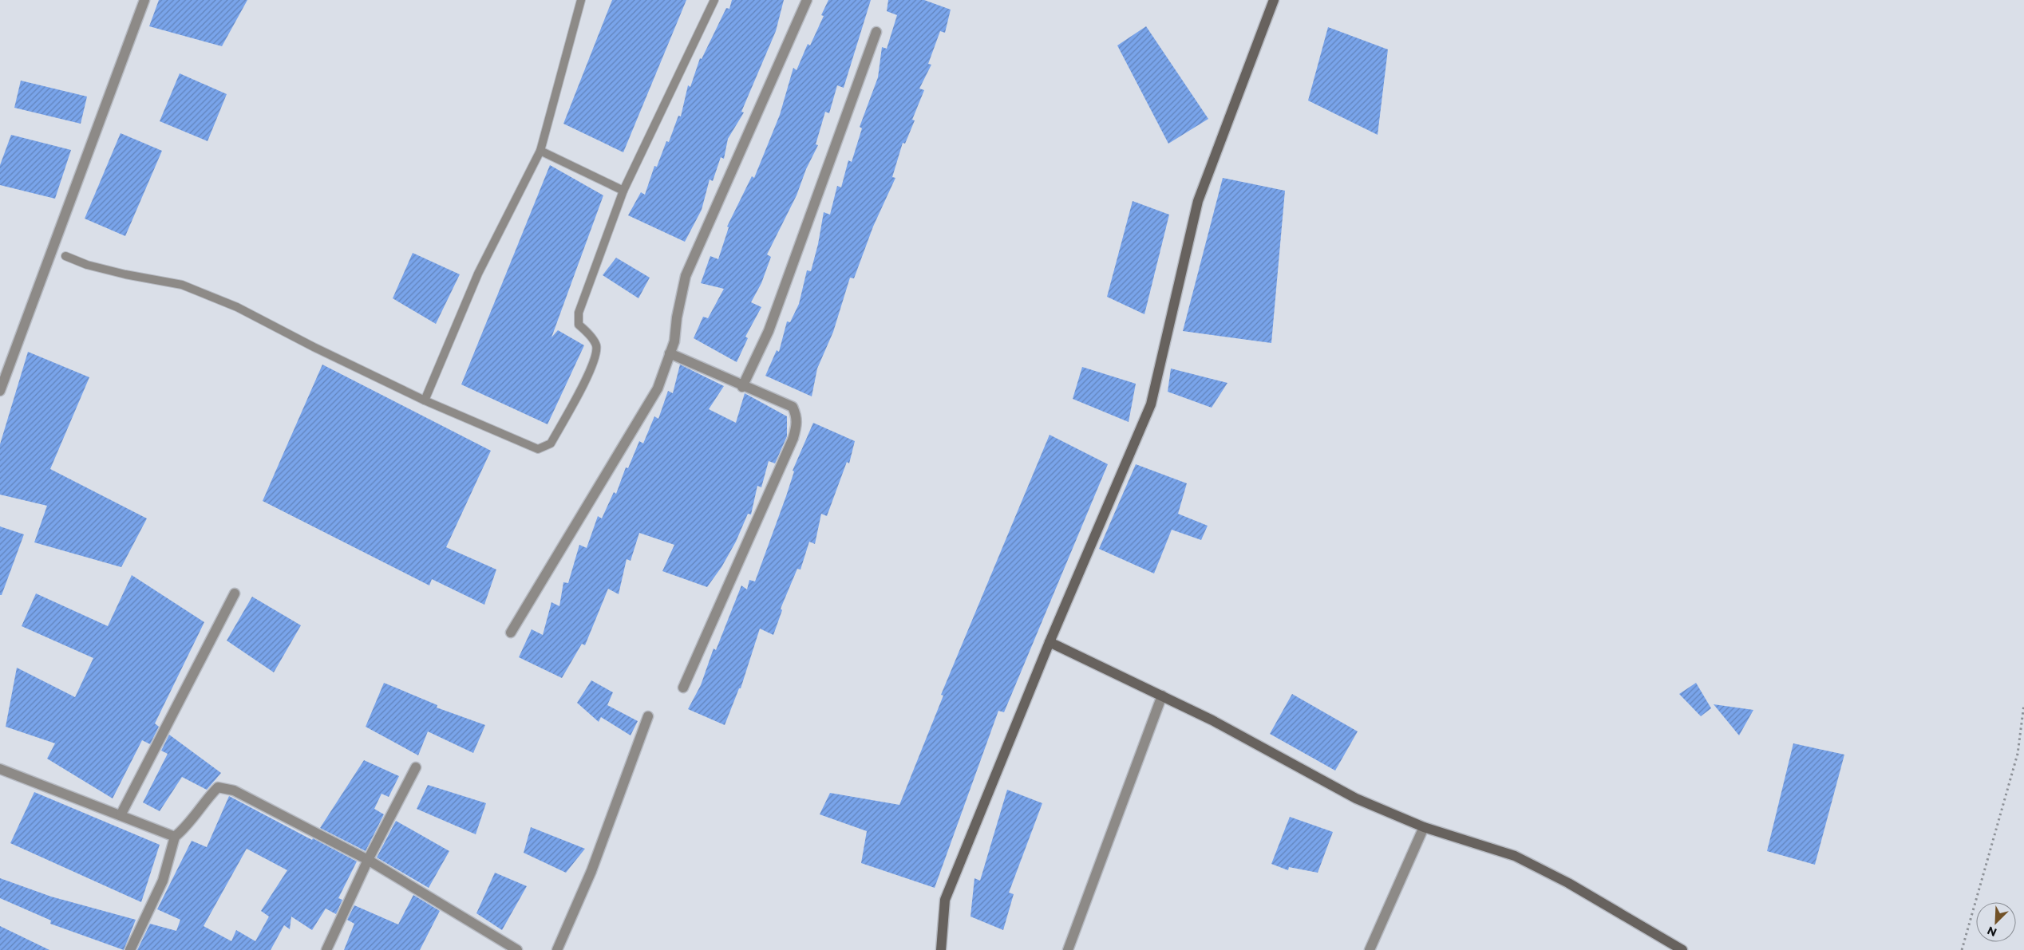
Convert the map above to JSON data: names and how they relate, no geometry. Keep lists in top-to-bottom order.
{
  "north": "bottom left"
}
